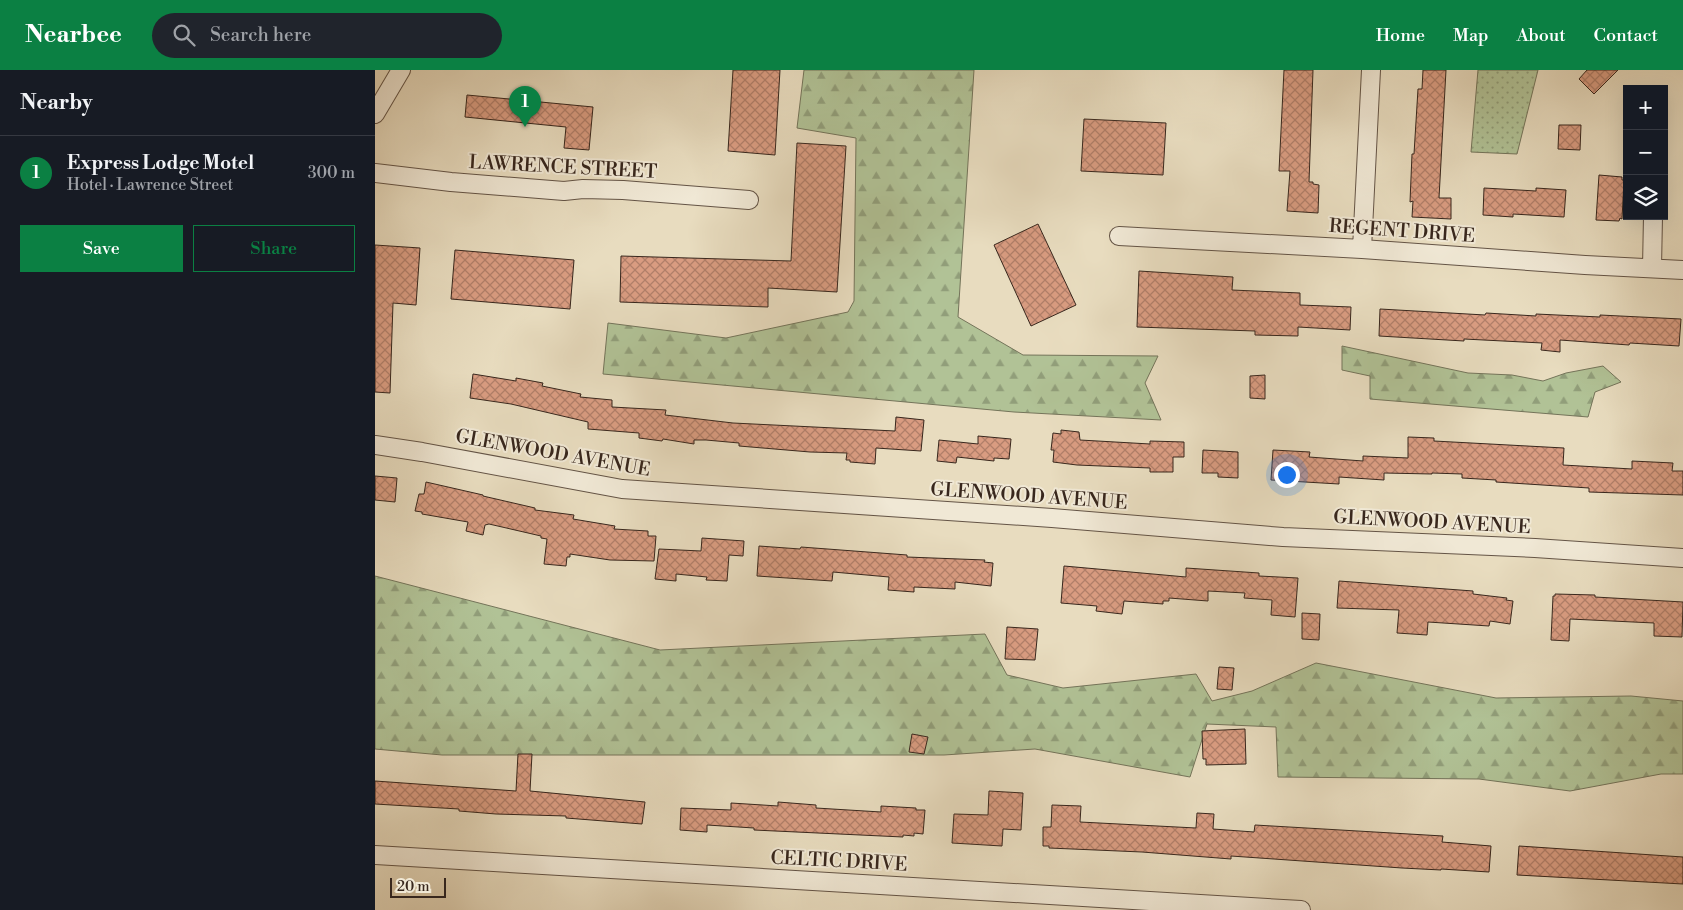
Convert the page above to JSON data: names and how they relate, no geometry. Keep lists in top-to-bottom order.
{
  "streets": {
    "street": [
      "LAWRENCE STREET",
      "REGENT DRIVE",
      "GLENWOOD AVENUE",
      "CELTIC DRIVE"
    ]
  },
  "scale_bar": "20 m",
  "page": {
    "header": "Nearbee",
    "search": "Search here",
    "nav": [
      "Home",
      "Map",
      "About",
      "Contact"
    ],
    "heading": "Nearby",
    "map_buttons": ["+", "−"],
    "pins": "1",
    "list": [
      {
        "mark": "1",
        "name": "Express Lodge Motel",
        "note": "Hotel · Lawrence Street",
        "value": "300 m"
      }
    ],
    "buttons": ["Save", "Share"],
    "scale": "20 m"
  }
}
